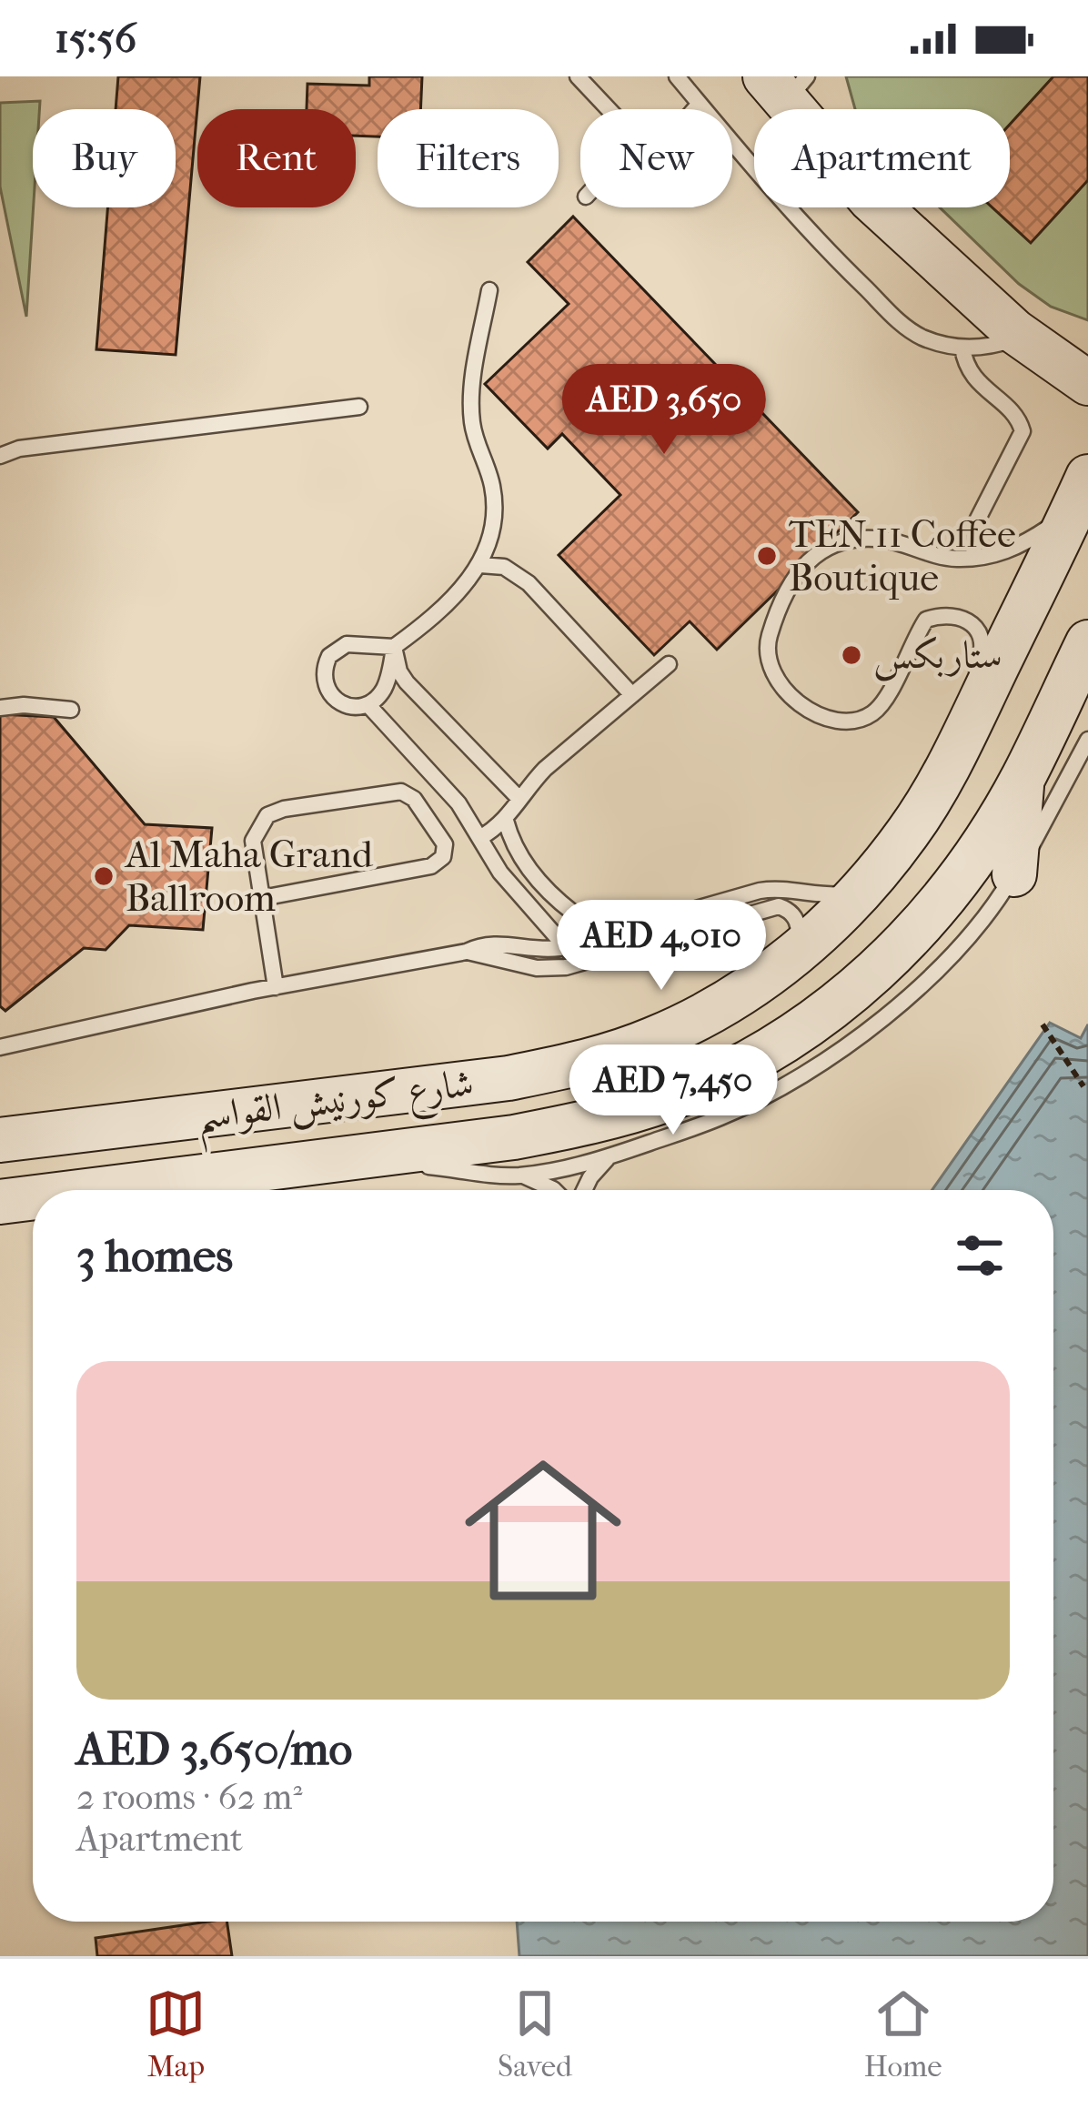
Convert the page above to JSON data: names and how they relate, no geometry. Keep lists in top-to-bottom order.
{
  "streets": {
    "main road": ["شارع كورنيش القواسم"]
  },
  "places": ["TEN 11 Coffee Boutique", "ستاربكس", "Al Maha Grand Ballroom"],
  "page": {
    "status": "15:56",
    "chip": [
      "Buy",
      "Rent",
      "Filters",
      "New",
      "Apartment"
    ],
    "price": ["AED 3,650", "AED 4,010", "AED 7,450"],
    "heading": "3 homes",
    "list": [
      {
        "name": "AED 3,650/mo",
        "note": "2 rooms · 62 m² · Apartment"
      }
    ],
    "tabs": ["Map", "Saved", "Home"]
  }
}
